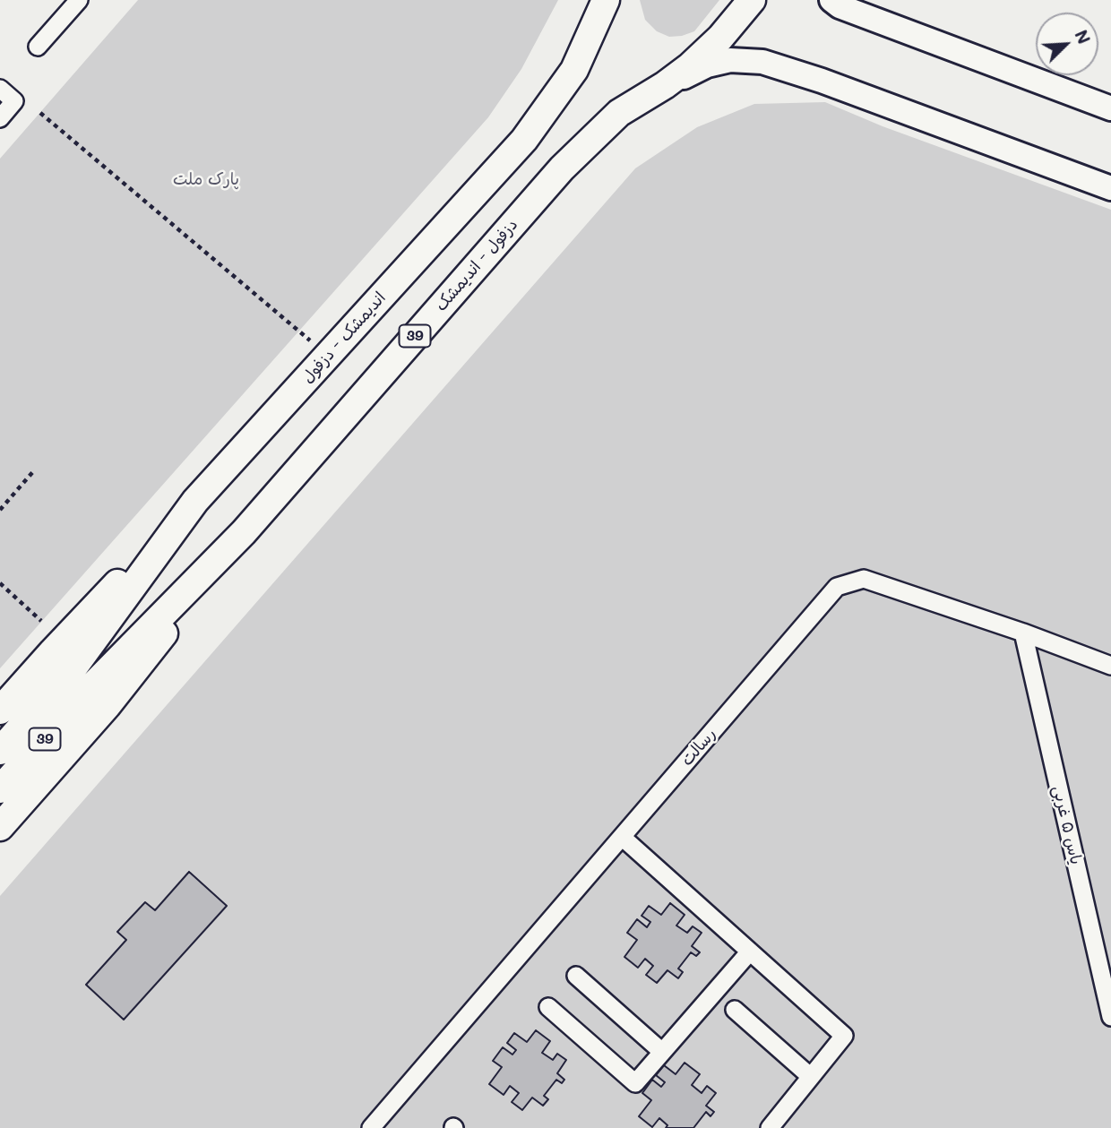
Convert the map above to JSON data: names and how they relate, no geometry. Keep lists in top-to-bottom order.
{
  "streets": {
    "main road": ["دزفول - اندیمشک", "39", "اندیمشک - دزفول"],
    "street": ["رسالت", "یاس ۵ غربی"]
  },
  "crossings": [
    ["دزفول - اندیمشک", "39"],
    ["دزفول - اندیمشک", "اندیمشک - دزفول"],
    ["39", "اندیمشک - دزفول"],
    ["رسالت", "یاس ۵ غربی"]
  ],
  "parks": ["پارک ملت"],
  "north": "top right"
}
